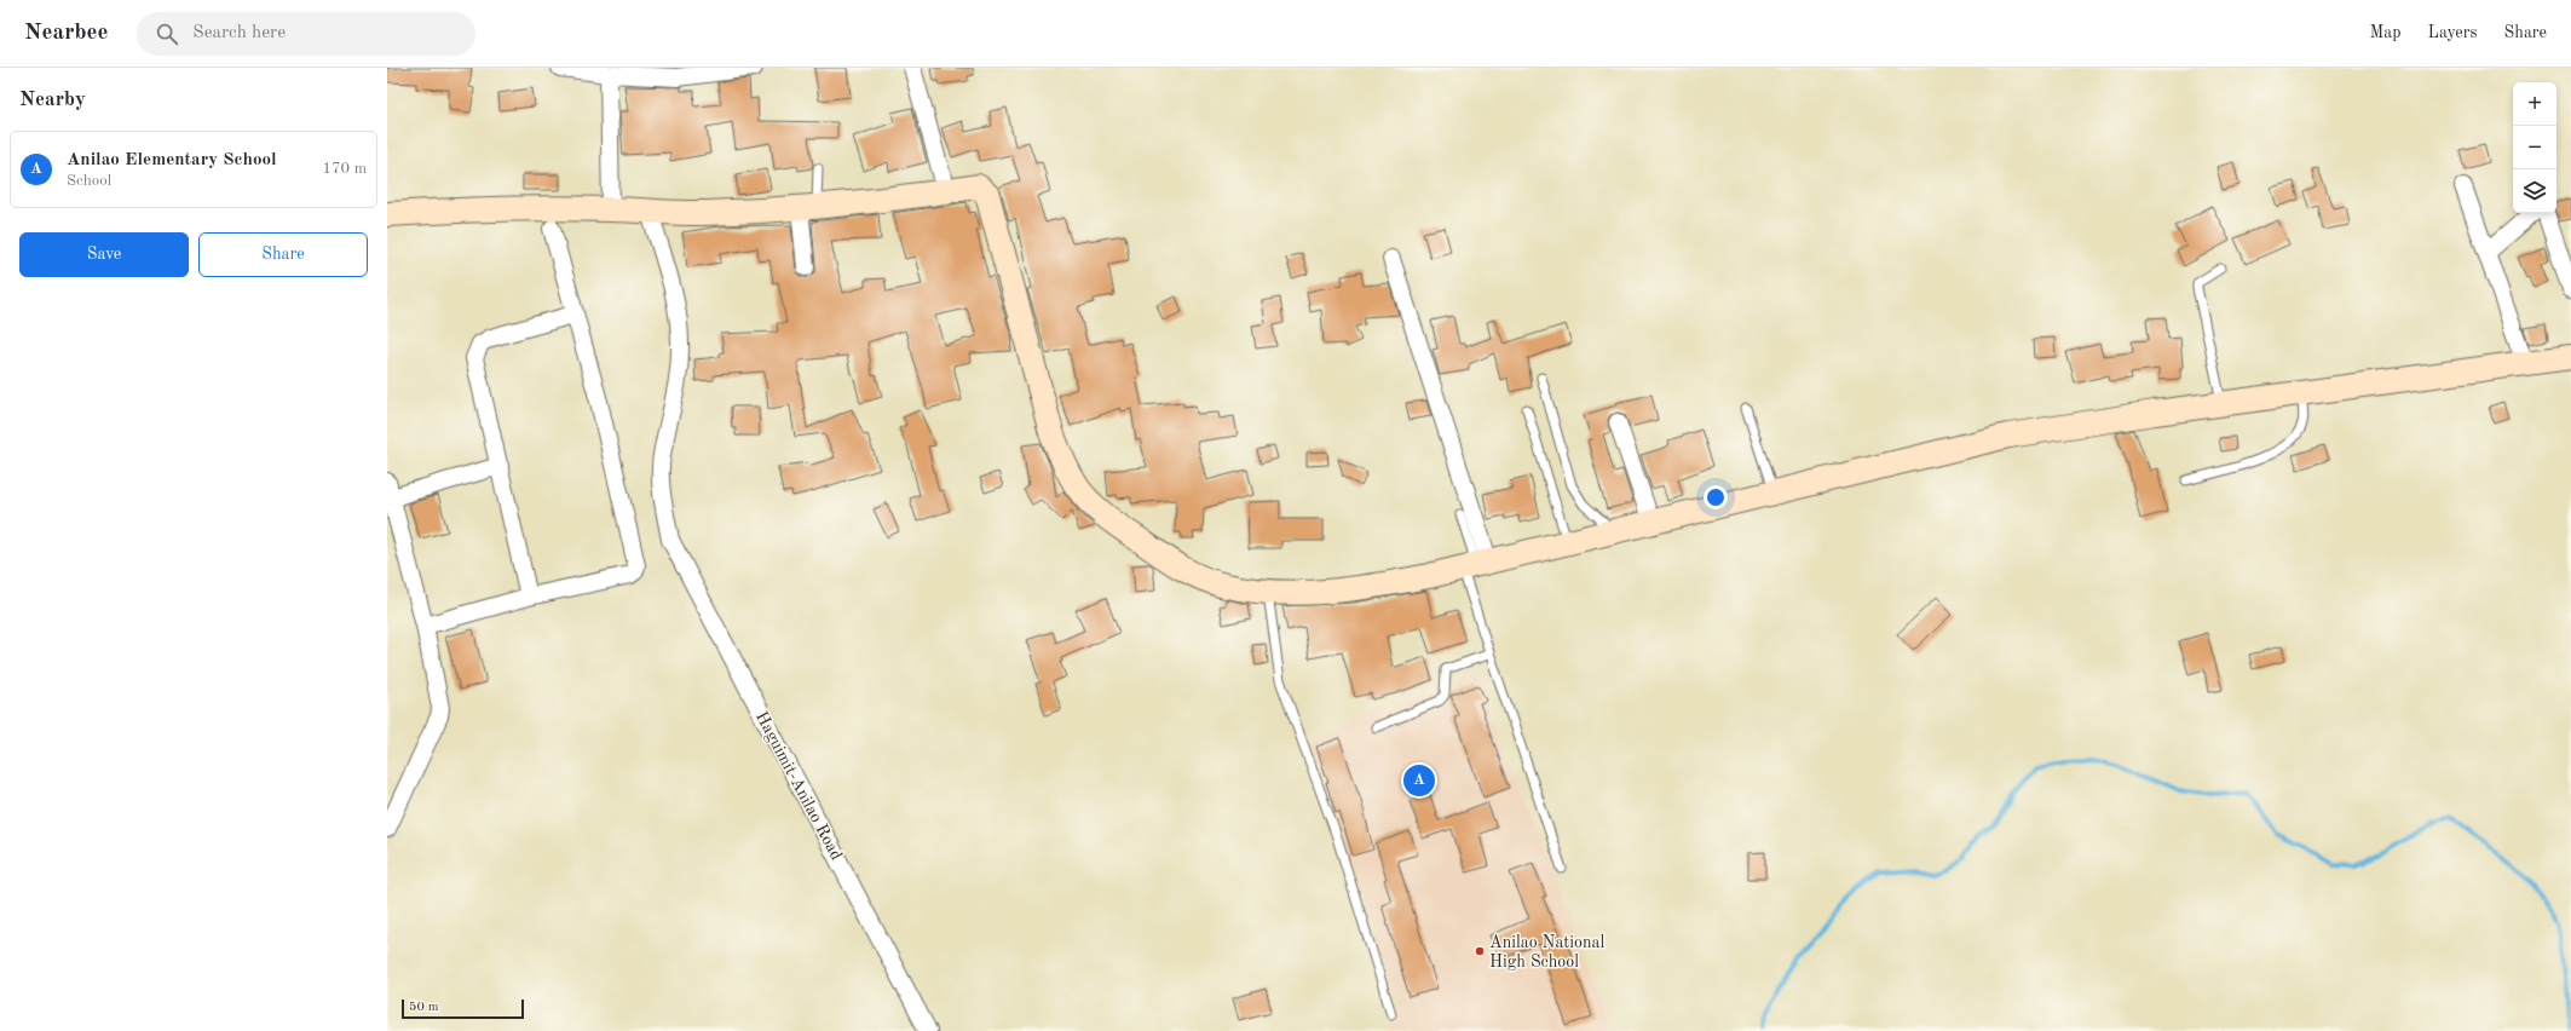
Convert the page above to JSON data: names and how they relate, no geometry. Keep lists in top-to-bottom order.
{
  "streets": {
    "street": ["Haguimit-Anilao Road"]
  },
  "places": ["Anilao National High School"],
  "scale_bar": "50 m",
  "page": {
    "header": "Nearbee",
    "search": "Search here",
    "nav": ["Map", "Layers", "Share"],
    "heading": "Nearby",
    "map_buttons": ["+", "−"],
    "list": [
      {
        "mark": "A",
        "name": "Anilao Elementary School",
        "note": "School",
        "value": "170 m"
      }
    ],
    "buttons": ["Save", "Share"],
    "pins": "A",
    "scale": "50 m"
  }
}
